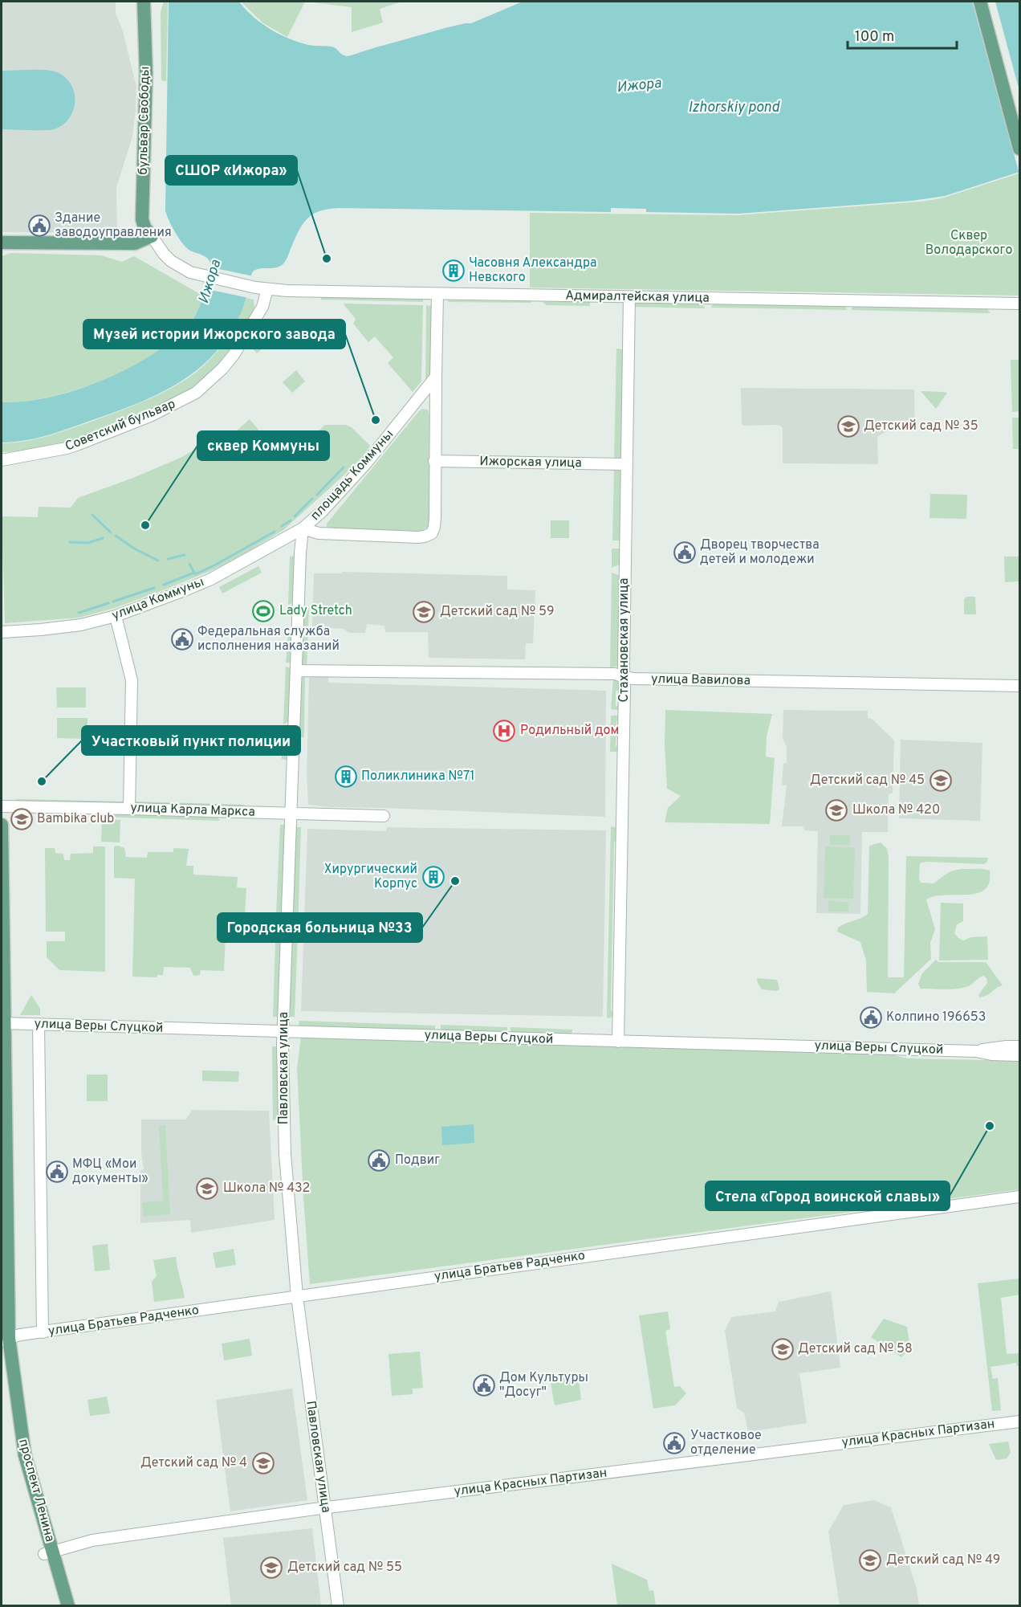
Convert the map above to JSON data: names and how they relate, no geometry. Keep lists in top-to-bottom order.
{
  "streets": {
    "main road": ["бульвар Свободы", "проспект Ленина"],
    "street": [
      "Адмиралтейская улица",
      "Советский бульвар",
      "Ижорская улица",
      "площадь Коммуны",
      "улица Коммуны",
      "Стахановская улица",
      "улица Вавилова",
      "улица Карла Маркса",
      "улица Веры Слуцкой",
      "Павловская улица",
      "улица Братьев Радченко",
      "улица Красных Партизан"
    ]
  },
  "crossings": [
    ["бульвар Свободы", "Адмиралтейская улица"],
    ["Адмиралтейская улица", "Советский бульвар"],
    ["Адмиралтейская улица", "площадь Коммуны"],
    ["Адмиралтейская улица", "Стахановская улица"],
    ["Ижорская улица", "площадь Коммуны"],
    ["Ижорская улица", "Стахановская улица"],
    ["площадь Коммуны", "улица Коммуны"],
    ["площадь Коммуны", "Павловская улица"],
    ["улица Коммуны", "Павловская улица"],
    ["Стахановская улица", "улица Вавилова"],
    ["Стахановская улица", "улица Веры Слуцкой"],
    ["улица Вавилова", "Павловская улица"],
    ["улица Карла Маркса", "Павловская улица"],
    ["улица Веры Слуцкой", "Павловская улица"],
    ["улица Веры Слуцкой", "проспект Ленина"],
    ["Павловская улица", "улица Братьев Радченко"],
    ["Павловская улица", "улица Красных Партизан"],
    ["улица Братьев Радченко", "проспект Ленина"],
    ["улица Красных Партизан", "проспект Ленина"]
  ],
  "water": ["Ижора", "Izhorskiy pond"],
  "parks": ["Сквер Володарского"],
  "places": {
    "public building": [
      "Здание заводоуправления",
      "Дворец творчества детей и молодежи",
      "Федеральная служба исполнения наказаний",
      "Колпино 196653",
      "Подвиг",
      "МФЦ «Мои документы»",
      "Дом Культуры \"Досуг\"",
      "Участковое отделение"
    ],
    "other": [
      "СШОР «Ижора»",
      "Музей истории Ижорского завода",
      "сквер Коммуны",
      "Участковый пункт полиции",
      "Городская больница №33",
      "Стела «Город воинской славы»"
    ],
    "building": ["Часовня Александра Невского", "Поликлиника №71", "Хирургический Корпус"],
    "school or university": [
      "Детский сад № 35",
      "Детский сад № 59",
      "Детский сад № 45",
      "Школа № 420",
      "Bambika club",
      "Школа № 432",
      "Детский сад № 58",
      "Детский сад № 4",
      "Детский сад № 49",
      "Детский сад № 55"
    ],
    "sports": ["Lady Stretch"],
    "hospital": ["Родильный дом"]
  },
  "scale_bar": "100 m"
}
